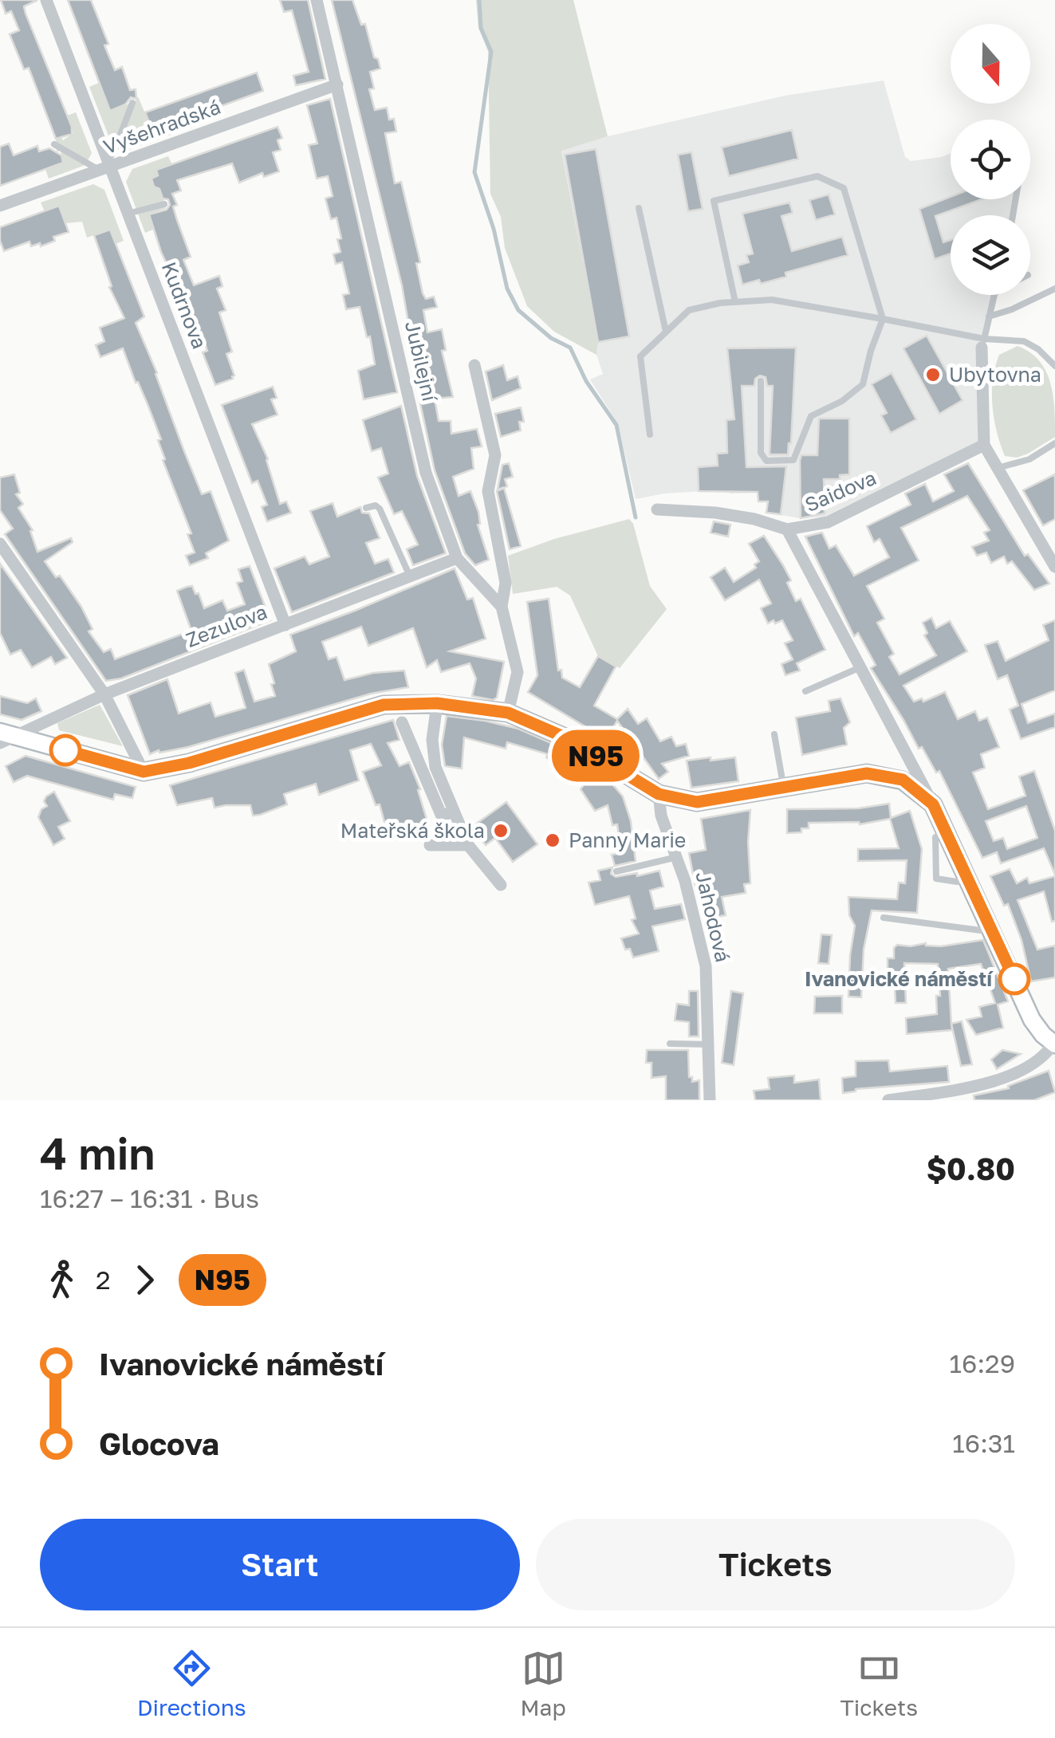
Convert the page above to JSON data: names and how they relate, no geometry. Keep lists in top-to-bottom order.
{
  "streets": {
    "street": [
      "Vyšehradská",
      "Kudrnova",
      "Jubilejní",
      "Saidova",
      "Zezulova",
      "Jahodová"
    ]
  },
  "crossings": [
    ["Vyšehradská", "Kudrnova"],
    ["Vyšehradská", "Jubilejní"],
    ["Kudrnova", "Zezulova"],
    ["Jubilejní", "Zezulova"]
  ],
  "places": [
    "Ubytovna",
    "Mateřská škola",
    "Panny Marie",
    "Ivanovické náměstí"
  ],
  "lines": ["bus line N95"],
  "north": "bottom",
  "page": {
    "on_map": "N95",
    "heading": ["4 min", "16:27 – 16:31 · Bus", "$0.80"],
    "legs": ["2", "N95"],
    "list": [
      {
        "name": "Ivanovické náměstí",
        "value": "16:29"
      },
      {
        "name": "Glocova",
        "value": "16:31"
      }
    ],
    "buttons": ["Start", "Tickets"],
    "tabs": ["Directions", "Map", "Tickets"]
  }
}
